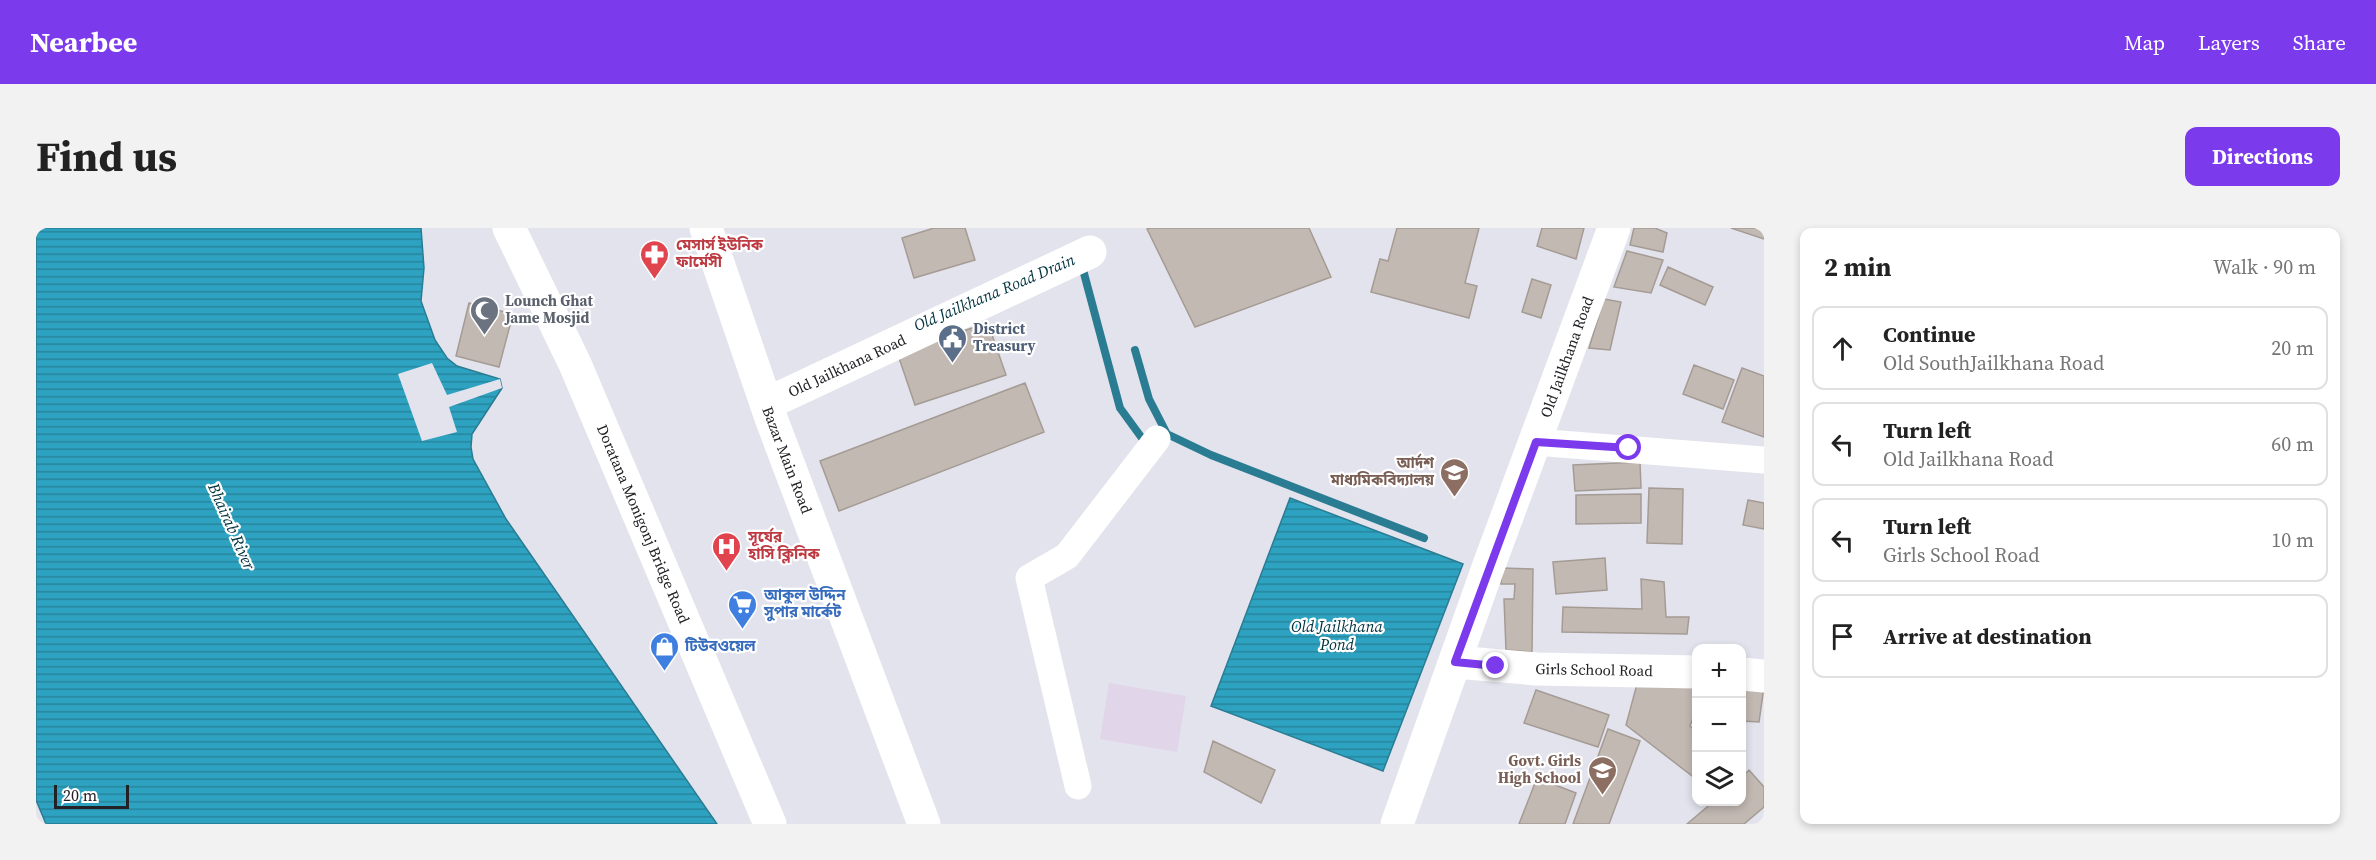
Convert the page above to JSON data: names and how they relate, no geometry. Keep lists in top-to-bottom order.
{
  "streets": {
    "main road": [
      "Old Jailkhana Road",
      "Bazar Main Road",
      "Doratana Monigonj Bridge Road",
      "Girls School Road"
    ]
  },
  "crossings": [
    ["Old Jailkhana Road", "Bazar Main Road"],
    ["Old Jailkhana Road", "Girls School Road"]
  ],
  "water": ["Old Jailkhana Road Drain", "Bhairab River", "Old Jailkhana Pond"],
  "places": {
    "pharmacy": ["মেসার্স ইউনিক ফার্মেসী"],
    "mosque": ["Lounch Ghat Jame Mosjid"],
    "public building": ["District Treasury"],
    "school or university": ["আর্দশ মাধ্যমিকবিদ্যালয়", "Govt. Girls High School"],
    "hospital": ["সূর্যের হাসি ক্লিনিক"],
    "supermarket": ["আকুল উদ্দিন সুপার মার্কেট"],
    "shop": ["টিউবওয়েল"]
  },
  "scale_bar": "20 m",
  "page": {
    "header": "Nearbee",
    "nav": ["Map", "Layers", "Share"],
    "title": "Find us",
    "buttons": "Directions",
    "heading": ["2 min", "Walk · 90 m"],
    "list": [
      ["Continue", "Old SouthJailkhana Road", "20 m"],
      ["Turn left", "Old Jailkhana Road", "60 m"],
      ["Turn left", "Girls School Road", "10 m"],
      "Arrive at destination"
    ],
    "map_buttons": ["+", "−"],
    "scale": "20 m"
  }
}
